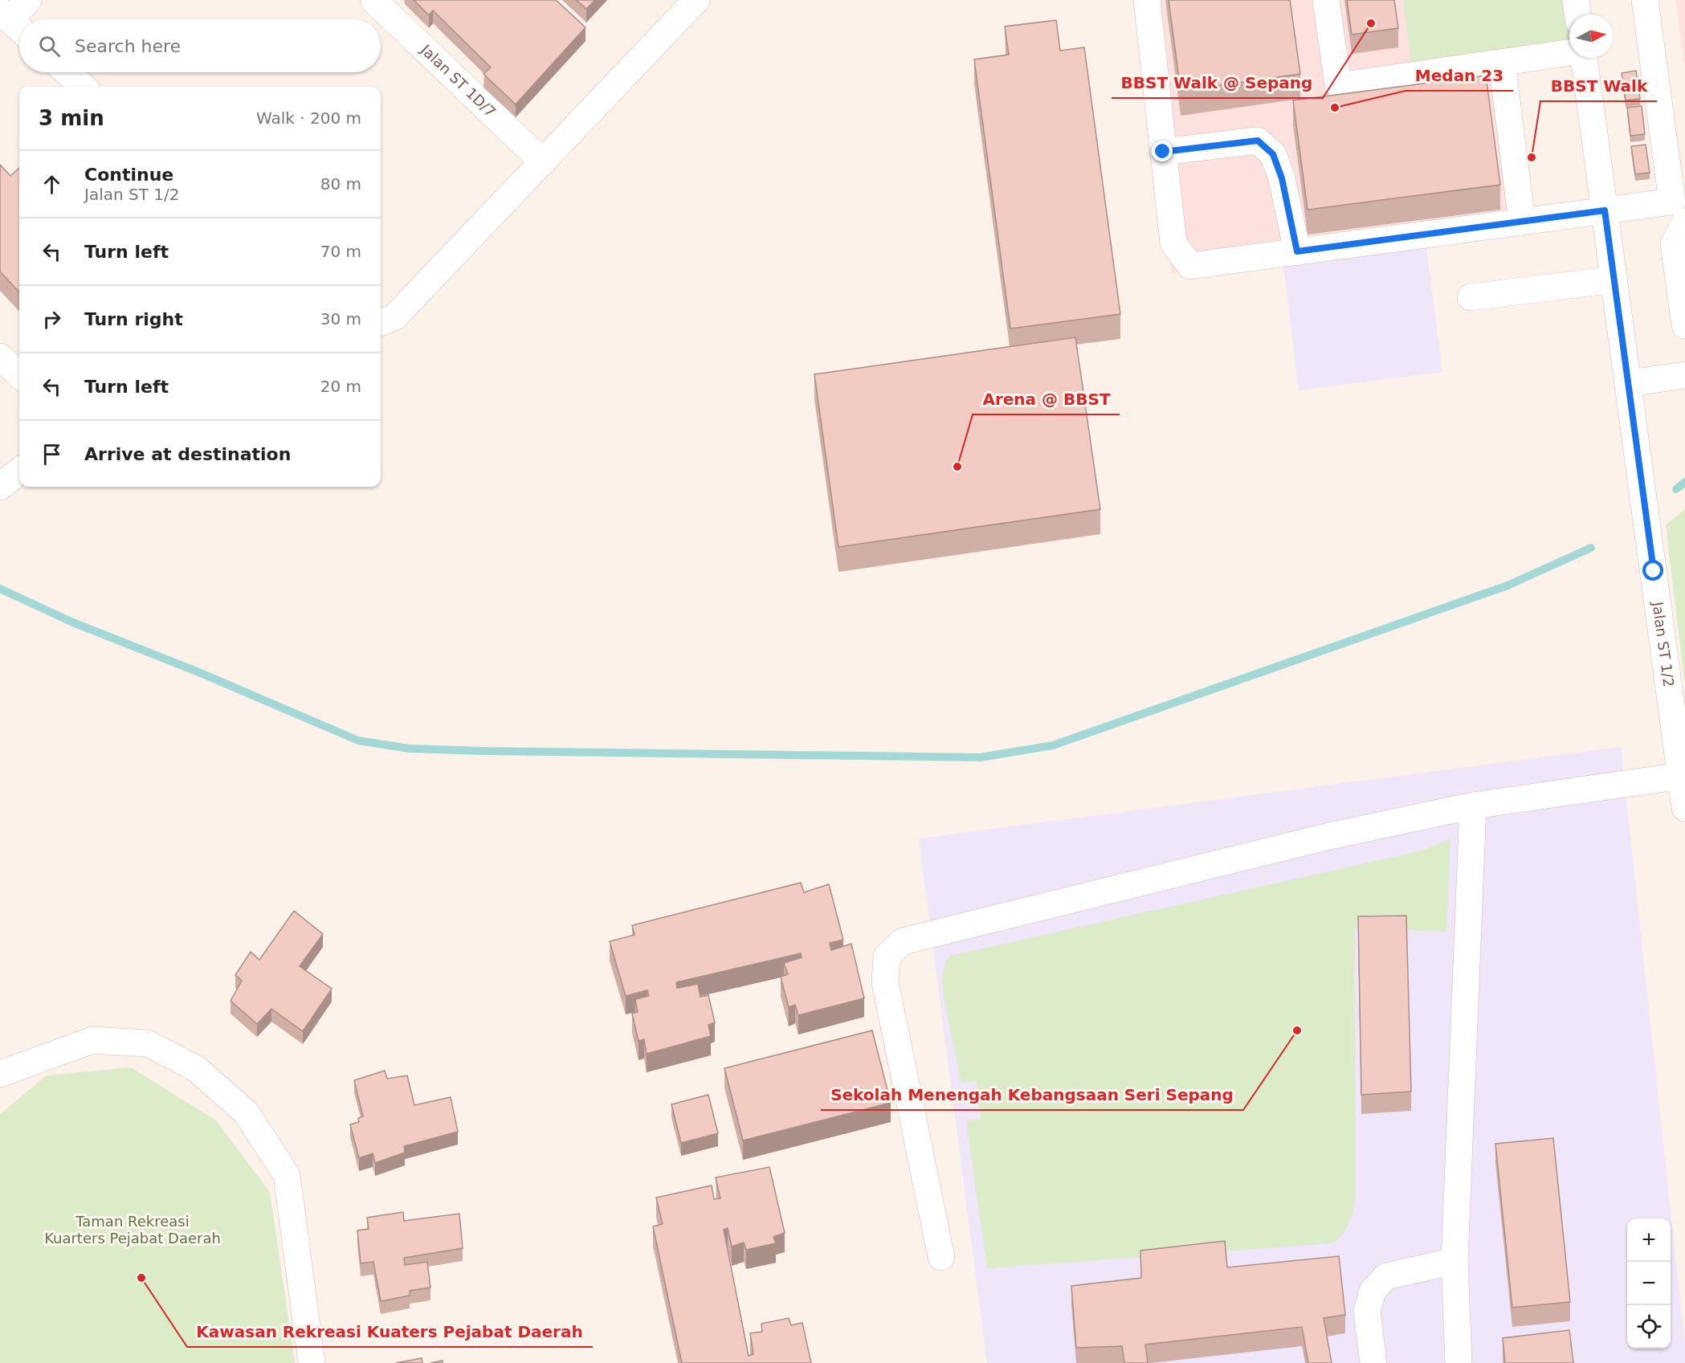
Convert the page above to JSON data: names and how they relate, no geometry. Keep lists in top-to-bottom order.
{
  "streets": {
    "street": ["Jalan ST 1D/7", "Jalan ST 1/2"]
  },
  "parks": ["Taman Rekreasi Kuarters Pejabat Daerah"],
  "places": [
    "BBST Walk @ Sepang",
    "Medan 23",
    "BBST Walk",
    "Arena @ BBST",
    "Sekolah Menengah Kebangsaan Seri Sepang",
    "Kawasan Rekreasi Kuaters Pejabat Daerah"
  ],
  "north": "right",
  "page": {
    "search": "Search here",
    "heading": ["3 min", "Walk · 200 m"],
    "list": [
      ["Continue", "Jalan ST 1/2", "80 m"],
      ["Turn left", "70 m"],
      ["Turn right", "30 m"],
      ["Turn left", "20 m"],
      "Arrive at destination"
    ],
    "map_buttons": ["+", "−"]
  }
}
